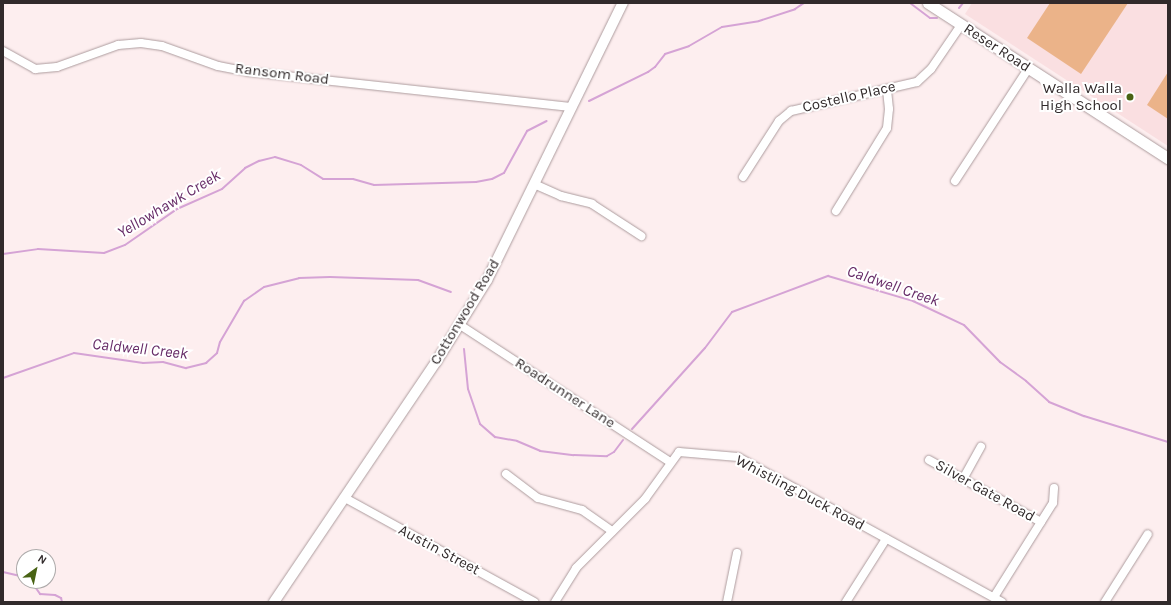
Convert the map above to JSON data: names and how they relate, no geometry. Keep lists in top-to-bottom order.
{
  "streets": {
    "main road": ["Reser Road"],
    "street": [
      "Ransom Road",
      "Costello Place",
      "Cottonwood Road",
      "Roadrunner Lane",
      "Silver Gate Road",
      "Whistling Duck Road",
      "Austin Street"
    ]
  },
  "crossings": [
    ["Reser Road", "Costello Place"],
    ["Ransom Road", "Cottonwood Road"],
    ["Cottonwood Road", "Roadrunner Lane"],
    ["Cottonwood Road", "Austin Street"],
    ["Roadrunner Lane", "Whistling Duck Road"]
  ],
  "water": ["Yellowhawk Creek", "Caldwell Creek"],
  "places": ["Walla Walla High School"],
  "north": "top right"
}
